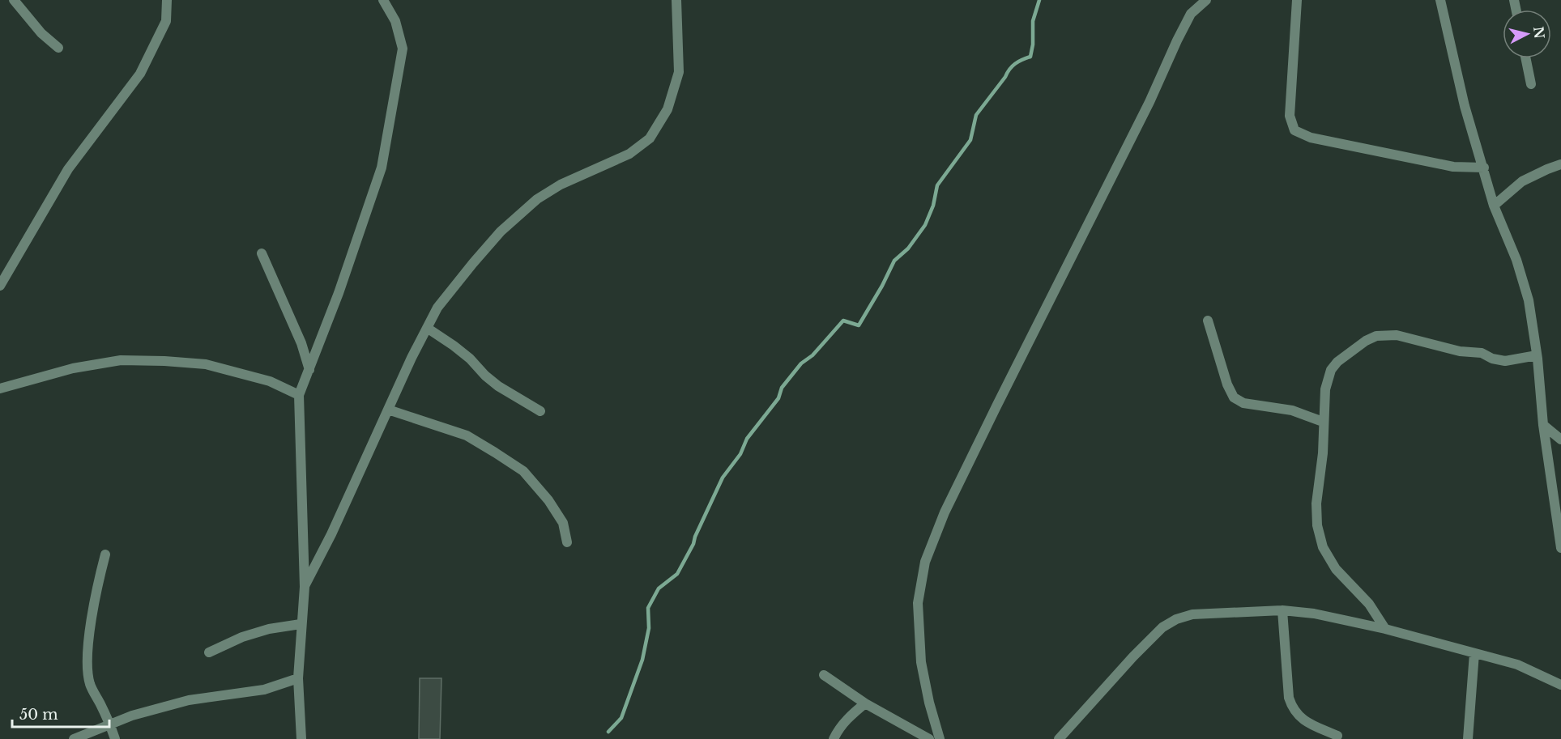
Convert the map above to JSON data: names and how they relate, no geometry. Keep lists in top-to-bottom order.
{
  "scale_bar": "50 m",
  "north": "right"
}
